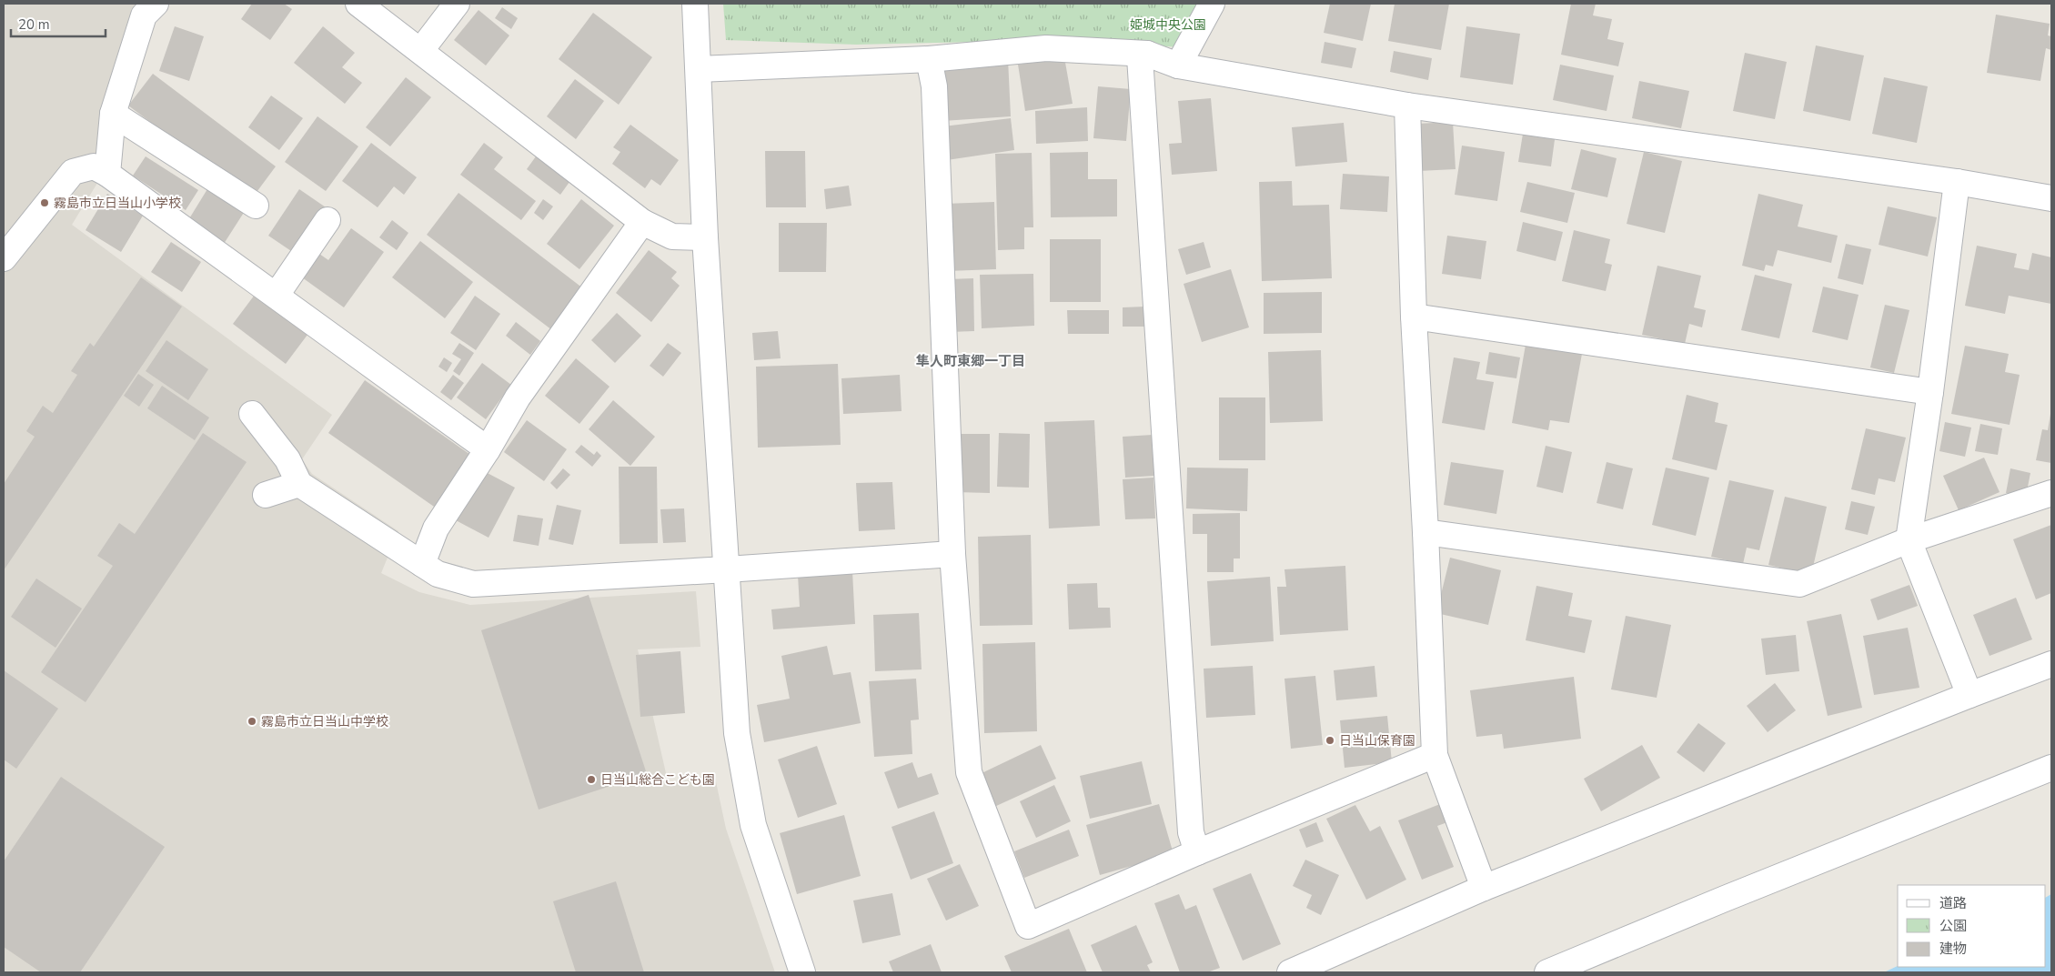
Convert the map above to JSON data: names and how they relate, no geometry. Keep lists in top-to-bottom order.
{
  "districts": ["隼人町東郷一丁目"],
  "parks": ["姫城中央公園"],
  "places": [
    "霧島市立日当山小学校",
    "霧島市立日当山中学校",
    "日当山保育園",
    "日当山総合こども園"
  ],
  "legend": ["道路", "公園", "建物"],
  "scale_bar": "20 m"
}
